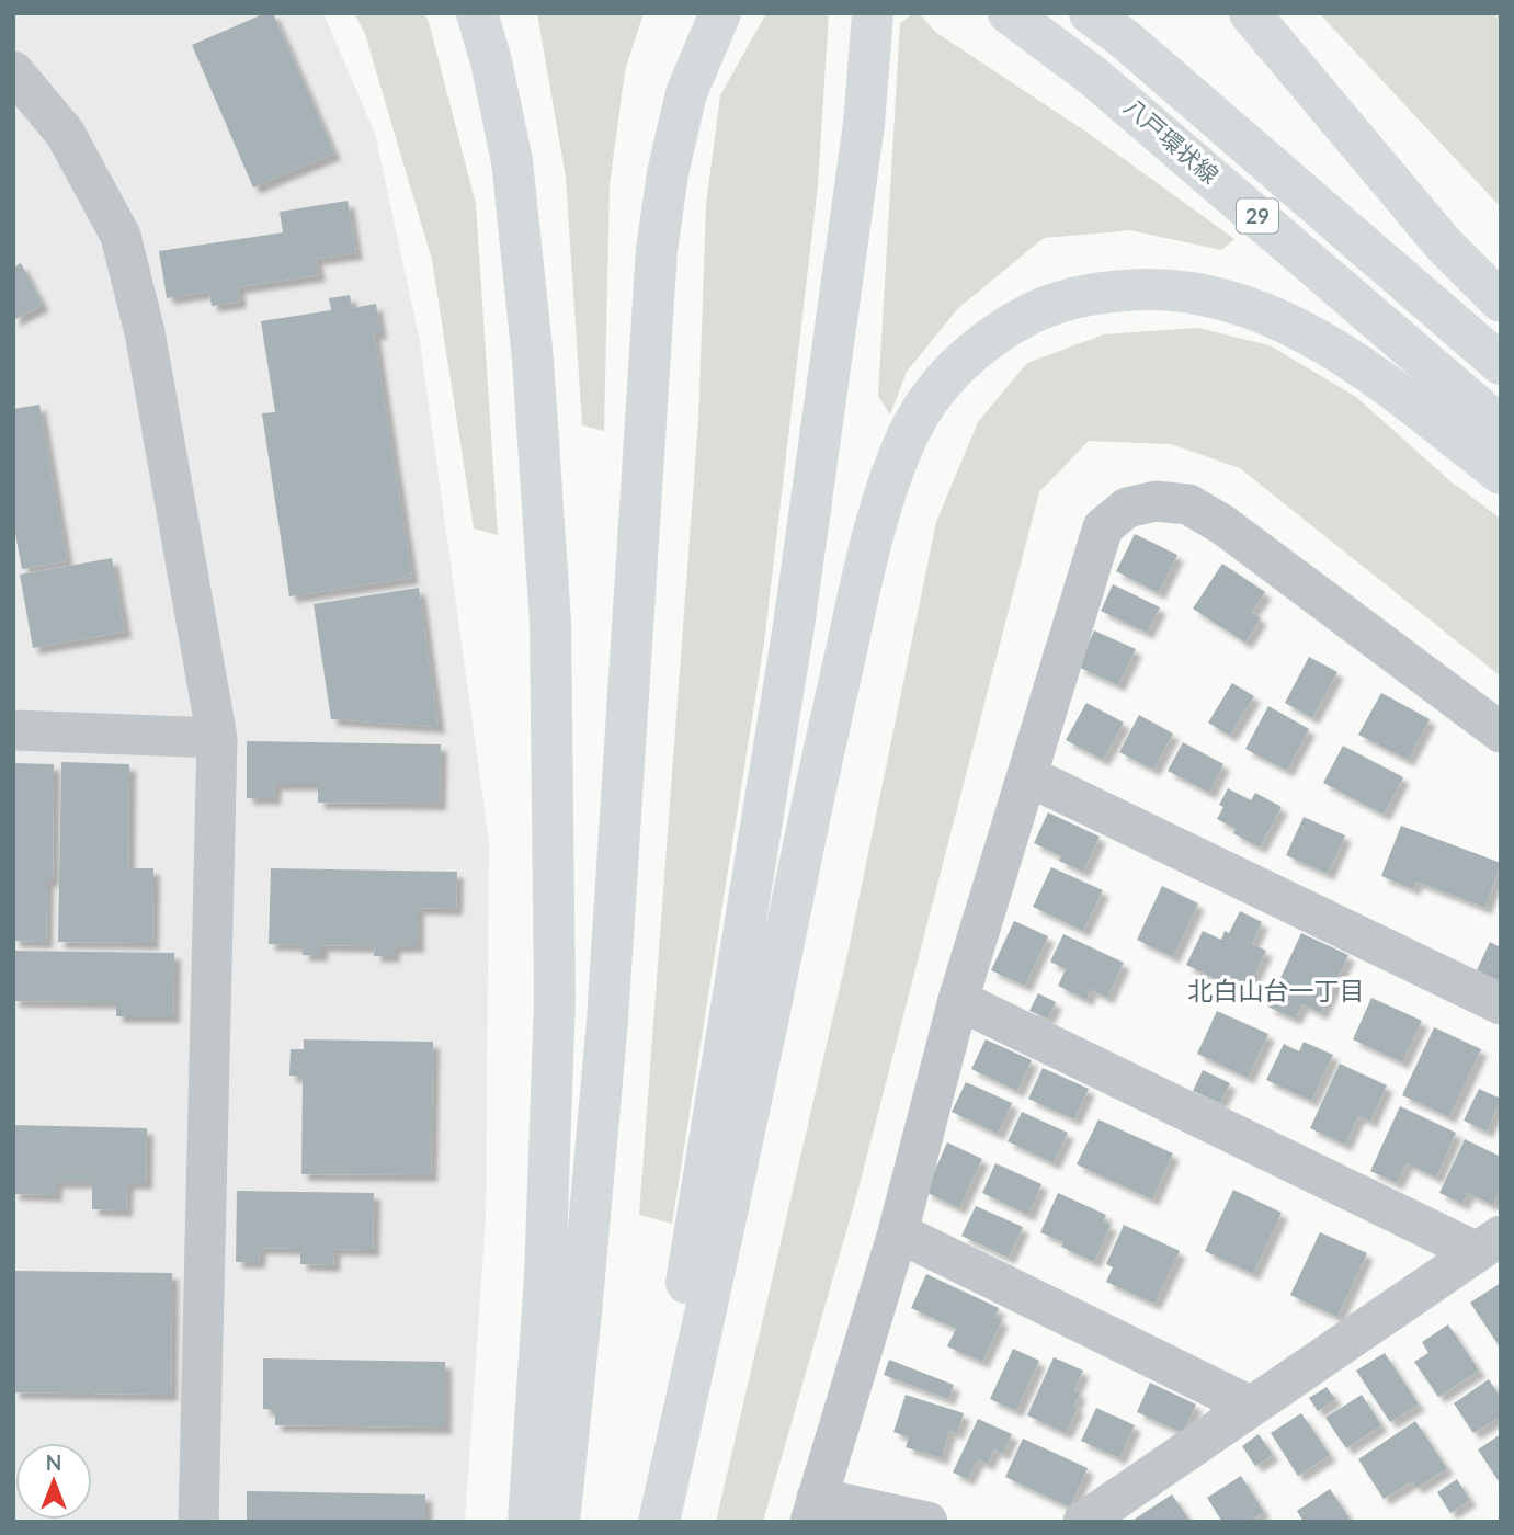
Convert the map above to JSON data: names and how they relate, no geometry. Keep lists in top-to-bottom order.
{
  "streets": {
    "main road": ["八戸環状線", "29"]
  },
  "districts": ["北白山台一丁目"],
  "north": "top"
}
